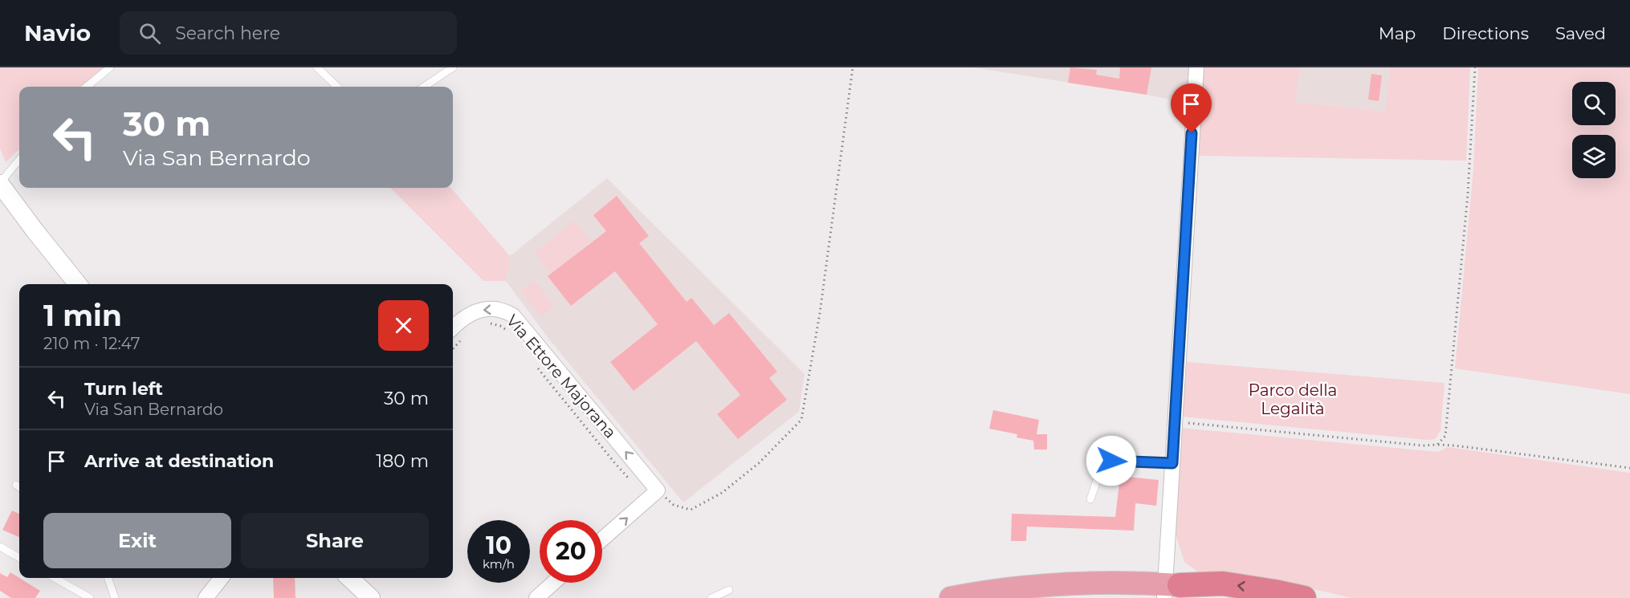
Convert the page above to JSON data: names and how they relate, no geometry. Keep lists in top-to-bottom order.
{
  "streets": {
    "street": ["Via Ettore Majorana"]
  },
  "one_way": ["Via Ettore Majorana"],
  "parks": ["Parco della Legalità"],
  "page": {
    "header": "Navio",
    "search": "Search here",
    "nav": ["Map", "Directions", "Saved"],
    "turn": ["30 m", "Via San Bernardo"],
    "heading": ["1 min", "210 m · 12:47"],
    "list": [
      {
        "name": "Turn left",
        "note": "Via San Bernardo",
        "value": "30 m"
      },
      {
        "name": "Arrive at destination",
        "value": "180 m"
      }
    ],
    "buttons": ["Exit", "Share"],
    "speed": "10 km/h",
    "limit": "20"
  }
}
